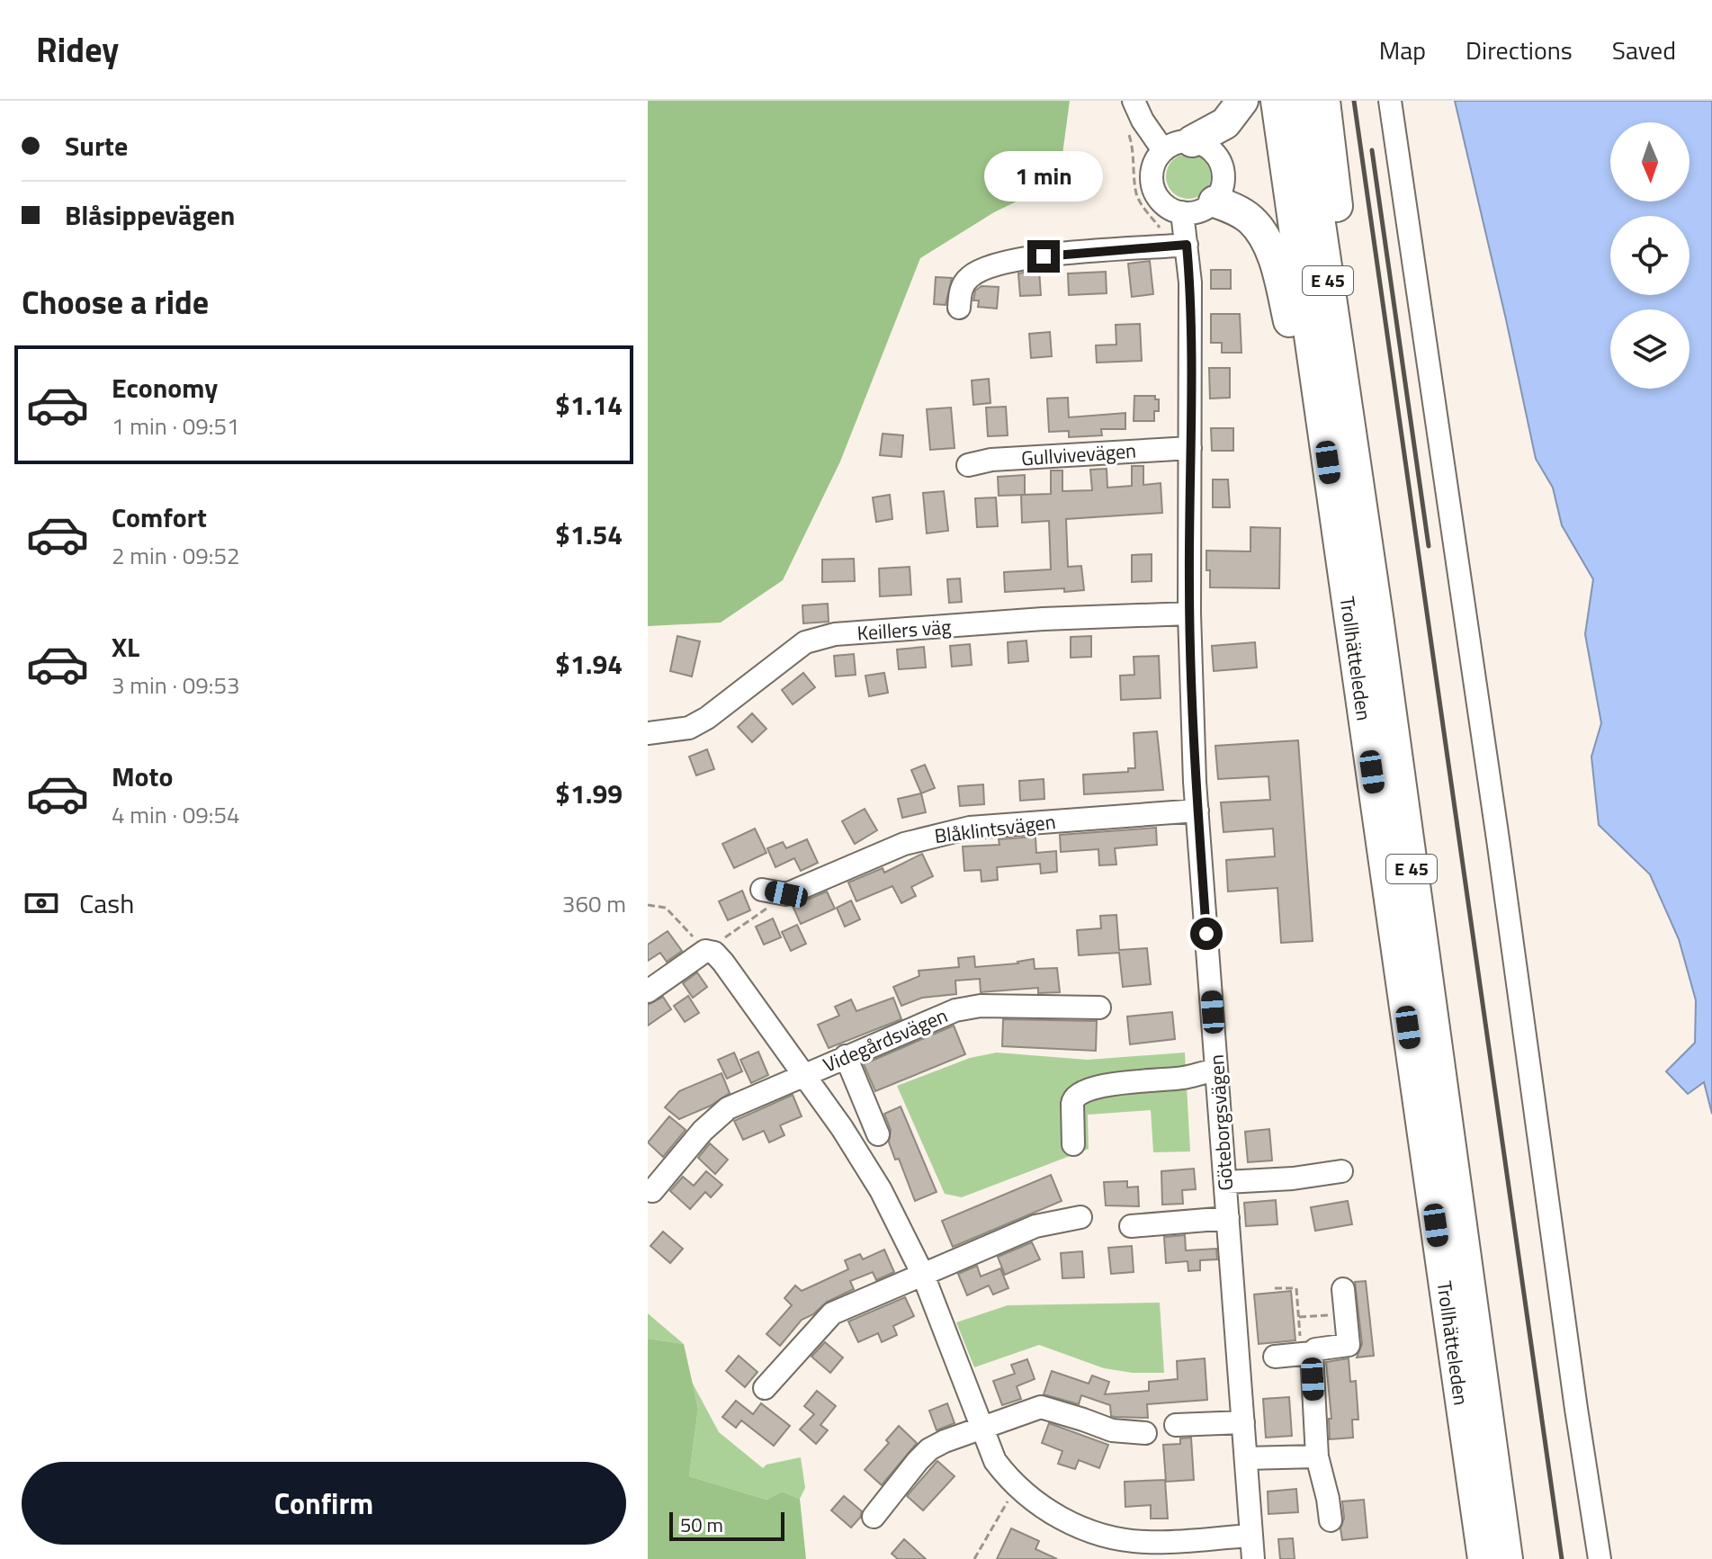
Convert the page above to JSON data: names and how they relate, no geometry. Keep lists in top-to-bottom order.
{
  "streets": {
    "highway": ["E 45", "Trollhätteleden"],
    "street": [
      "Gullvivevägen",
      "Keillers väg",
      "Blåklintsvägen",
      "Videgårdsvägen",
      "Göteborgsvägen"
    ]
  },
  "crossings": [
    ["Gullvivevägen", "Göteborgsvägen"],
    ["Keillers väg", "Göteborgsvägen"],
    ["Blåklintsvägen", "Göteborgsvägen"],
    ["Videgårdsvägen", "Göteborgsvägen"]
  ],
  "scale_bar": "50 m",
  "north": "bottom",
  "page": {
    "header": "Ridey",
    "nav": ["Map", "Directions", "Saved"],
    "banner": ["Surte", "Blåsippevägen"],
    "bubble": "1 min",
    "heading": "Choose a ride",
    "list": [
      {
        "name": "Economy",
        "note": "1 min · 09:51",
        "value": "$1.14"
      },
      {
        "name": "Comfort",
        "note": "2 min · 09:52",
        "value": "$1.54"
      },
      {
        "name": "XL",
        "note": "3 min · 09:53",
        "value": "$1.94"
      },
      {
        "name": "Moto",
        "note": "4 min · 09:54",
        "value": "$1.99"
      }
    ],
    "pay": ["Cash", "360 m"],
    "buttons": "Confirm",
    "scale": "50 m"
  }
}
